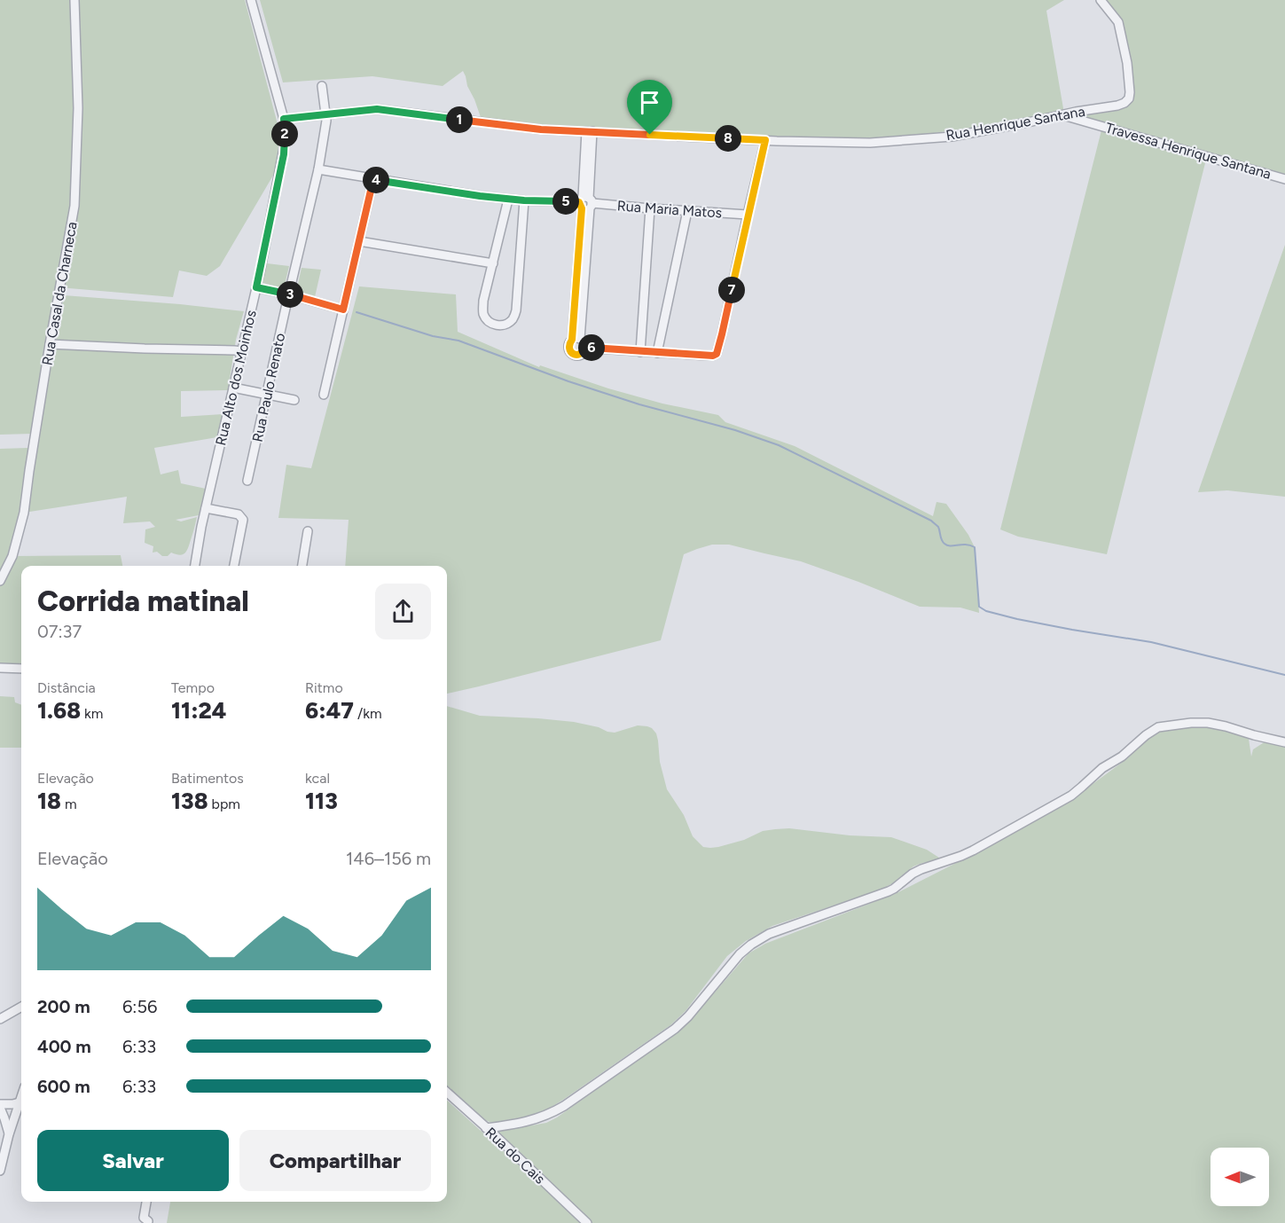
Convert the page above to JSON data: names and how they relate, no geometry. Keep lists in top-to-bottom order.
{
  "streets": {
    "street": [
      "Rua Henrique Santana",
      "Travessa Henrique Santana",
      "Rua Maria Matos",
      "Rua Casal da Charneca",
      "Rua Alto dos Moinhos",
      "Rua Paulo Renato",
      "Rua do Cais"
    ]
  },
  "crossings": [
    ["Rua Henrique Santana", "Travessa Henrique Santana"],
    ["Rua Henrique Santana", "Rua Alto dos Moinhos"],
    ["Rua Maria Matos", "Rua Paulo Renato"]
  ],
  "north": "left",
  "page": {
    "pins": [
      "1",
      "2",
      "8",
      "4",
      "5",
      "7",
      "3",
      "6"
    ],
    "heading": ["Corrida matinal", "07:37"],
    "stats": [
      ["Distância", "1.68 km"],
      ["Tempo", "11:24"],
      ["Ritmo", "6:47 /km"],
      ["Elevação", "18 m"],
      ["Batimentos", "138 bpm"],
      ["kcal", "113"]
    ],
    "chart": ["Elevação", "146–156 m"],
    "list": [
      {
        "name": "200 m",
        "note": "6:56"
      },
      {
        "name": "400 m",
        "note": "6:33"
      },
      {
        "name": "600 m",
        "note": "6:33"
      }
    ],
    "buttons": ["Salvar", "Compartilhar"]
  }
}
